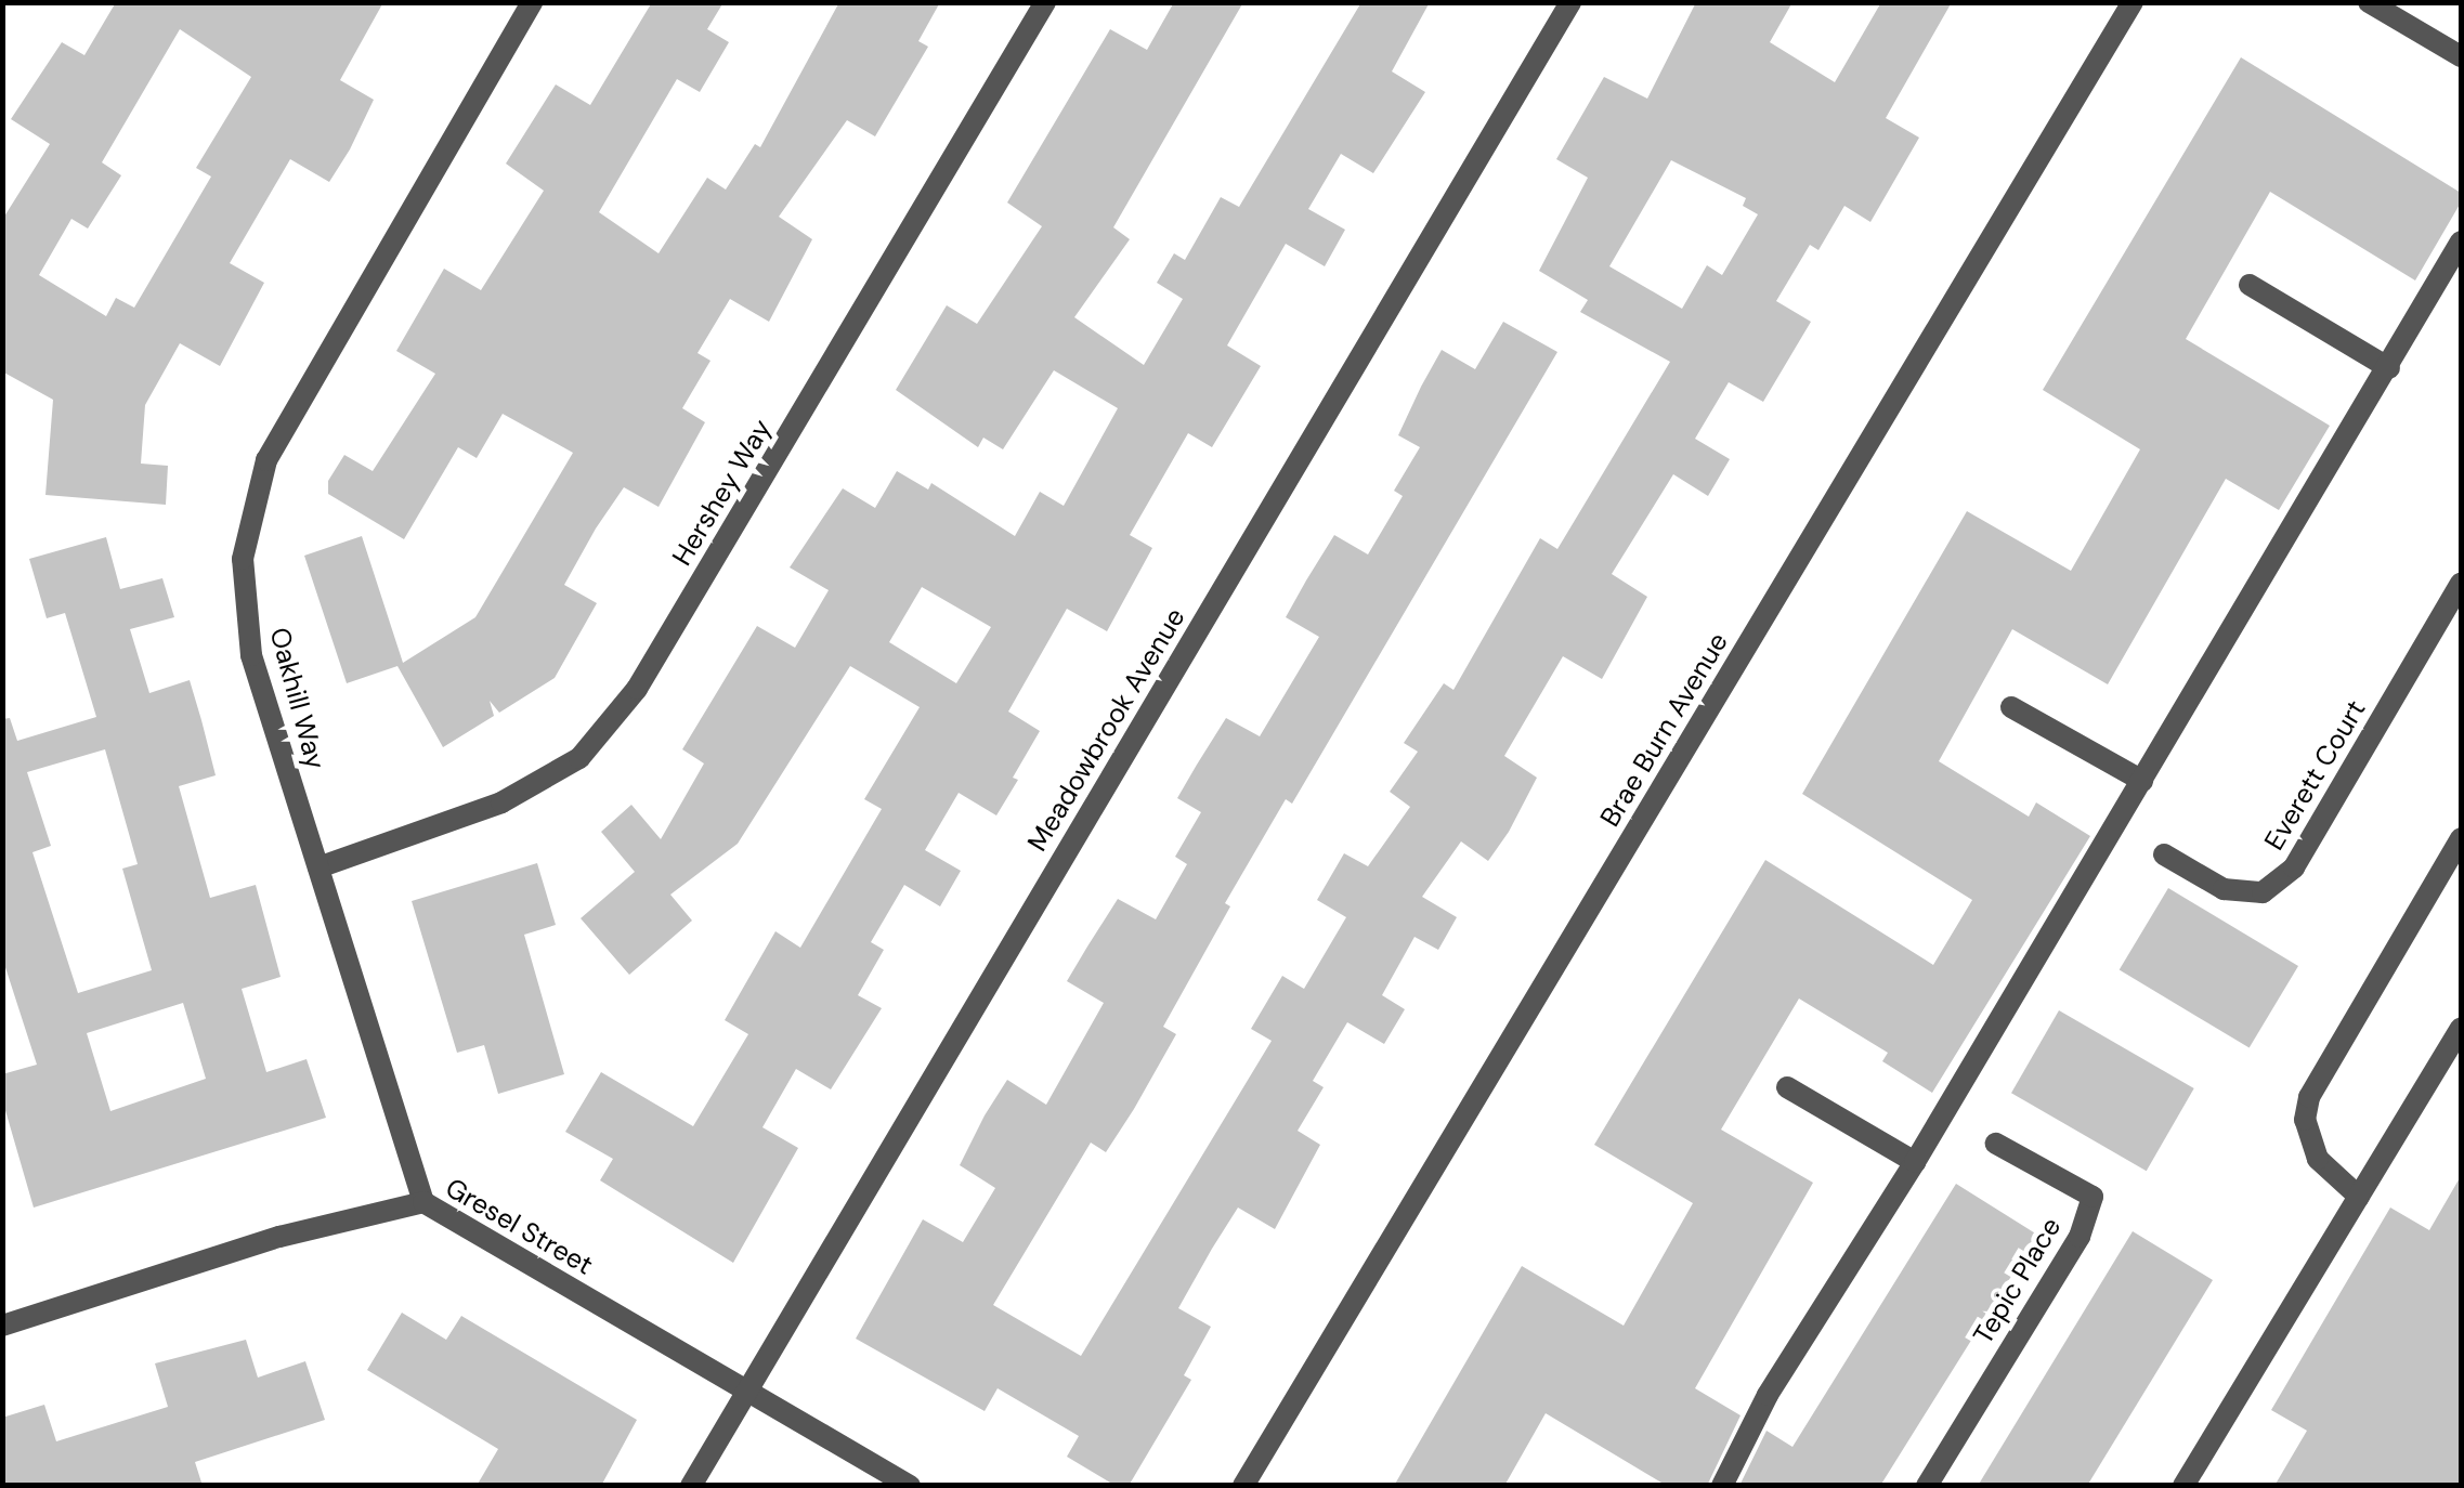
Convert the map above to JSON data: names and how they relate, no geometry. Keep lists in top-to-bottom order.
{
  "streets": {
    "street": [
      "Hershey Way",
      "Oakhill Way",
      "Meadowbrook Avenue",
      "Brae Burn Avenue",
      "Everett Court",
      "Gresel Street",
      "Tepic Place"
    ]
  },
  "crossings": [
    ["Hershey Way", "Oakhill Way"],
    ["Oakhill Way", "Gresel Street"],
    ["Meadowbrook Avenue", "Gresel Street"]
  ]
}
